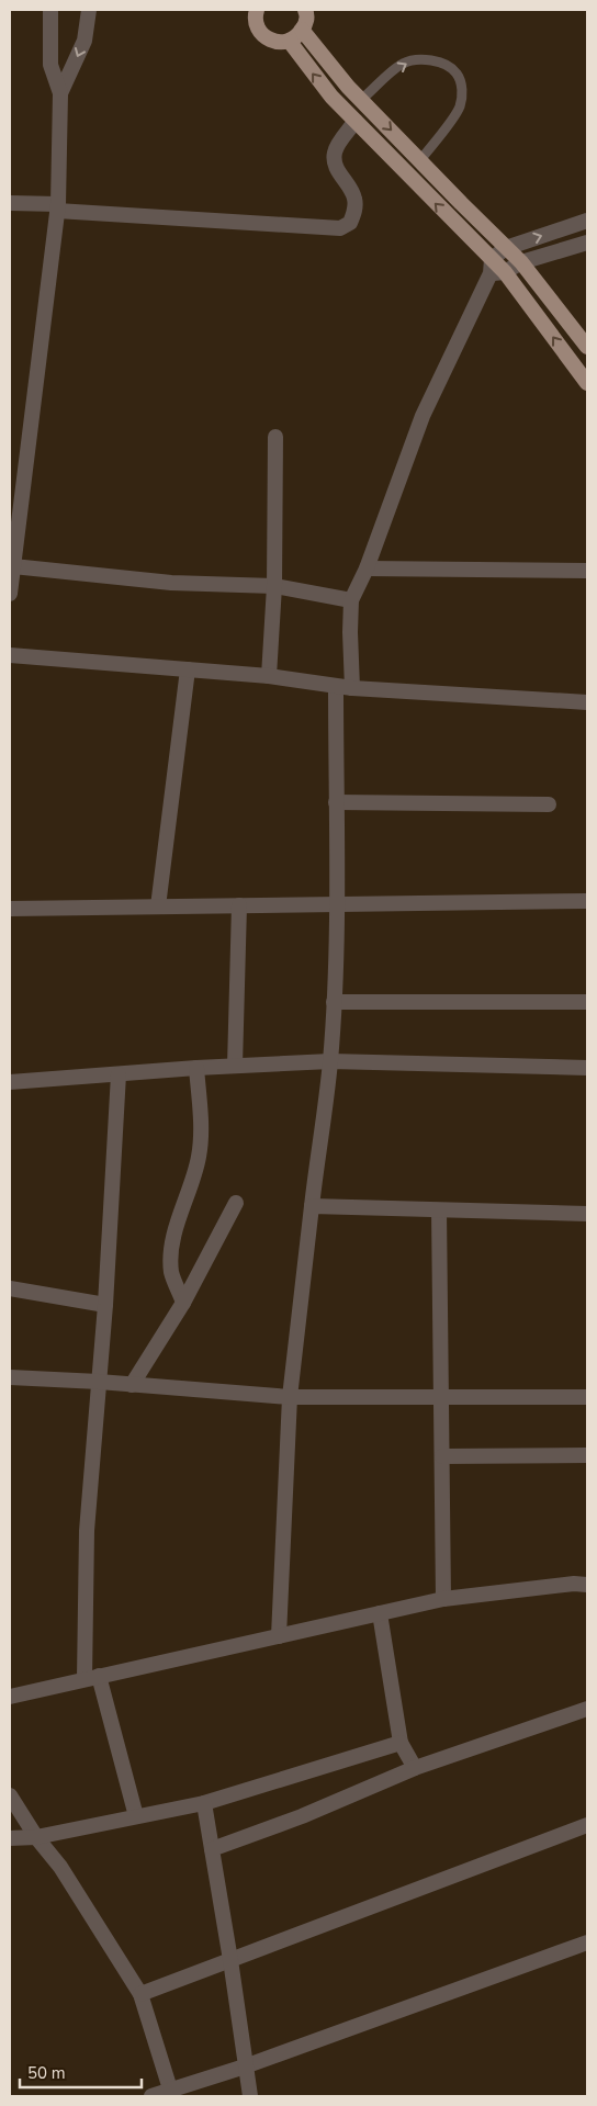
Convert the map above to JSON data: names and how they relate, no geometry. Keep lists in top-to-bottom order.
{
  "scale_bar": "50 m"
}
